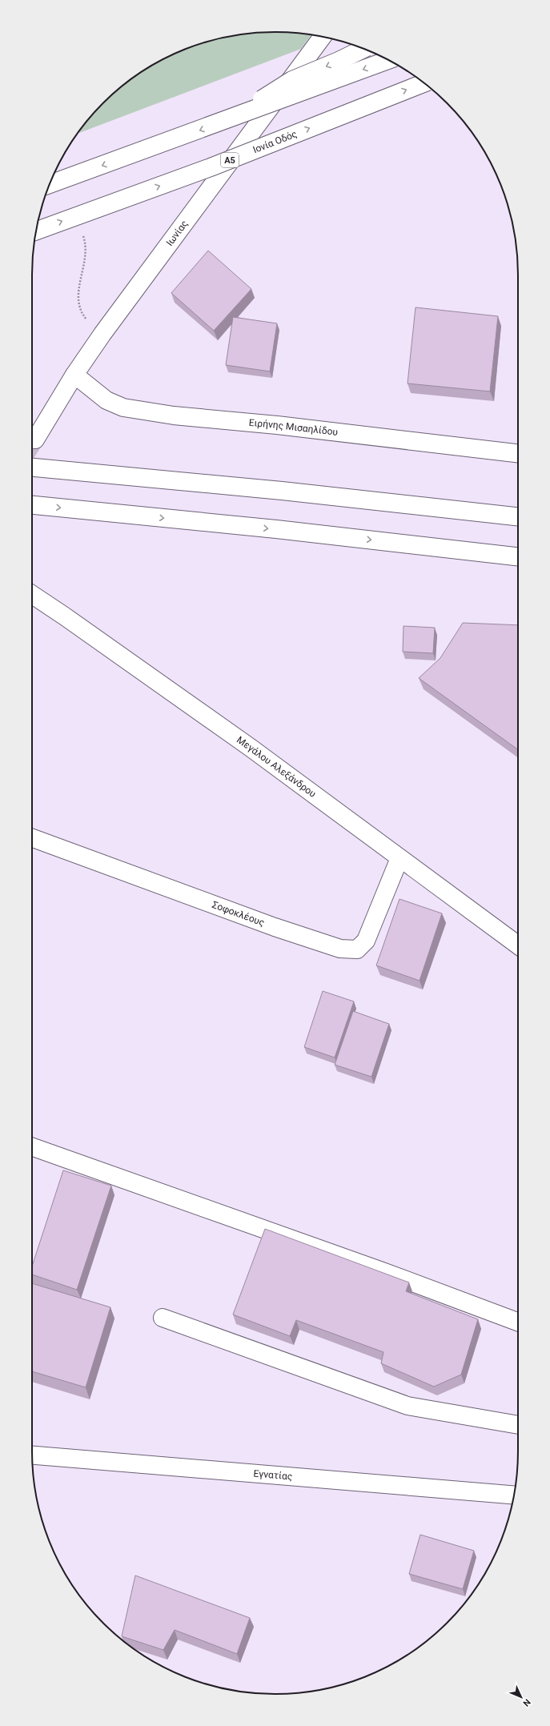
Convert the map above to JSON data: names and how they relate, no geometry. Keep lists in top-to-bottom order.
{
  "streets": {
    "main road": [
      "Ιονία Οδός",
      "Α5",
      "Ιωνίας",
      "Ειρήνης Μισαηλίδου",
      "Μεγάλου Αλεξάνδρου",
      "Σοφοκλέους",
      "Εγνατίας"
    ]
  },
  "crossings": [
    ["Ιωνίας", "Ειρήνης Μισαηλίδου"],
    ["Μεγάλου Αλεξάνδρου", "Σοφοκλέους"]
  ],
  "north": "bottom right"
}
